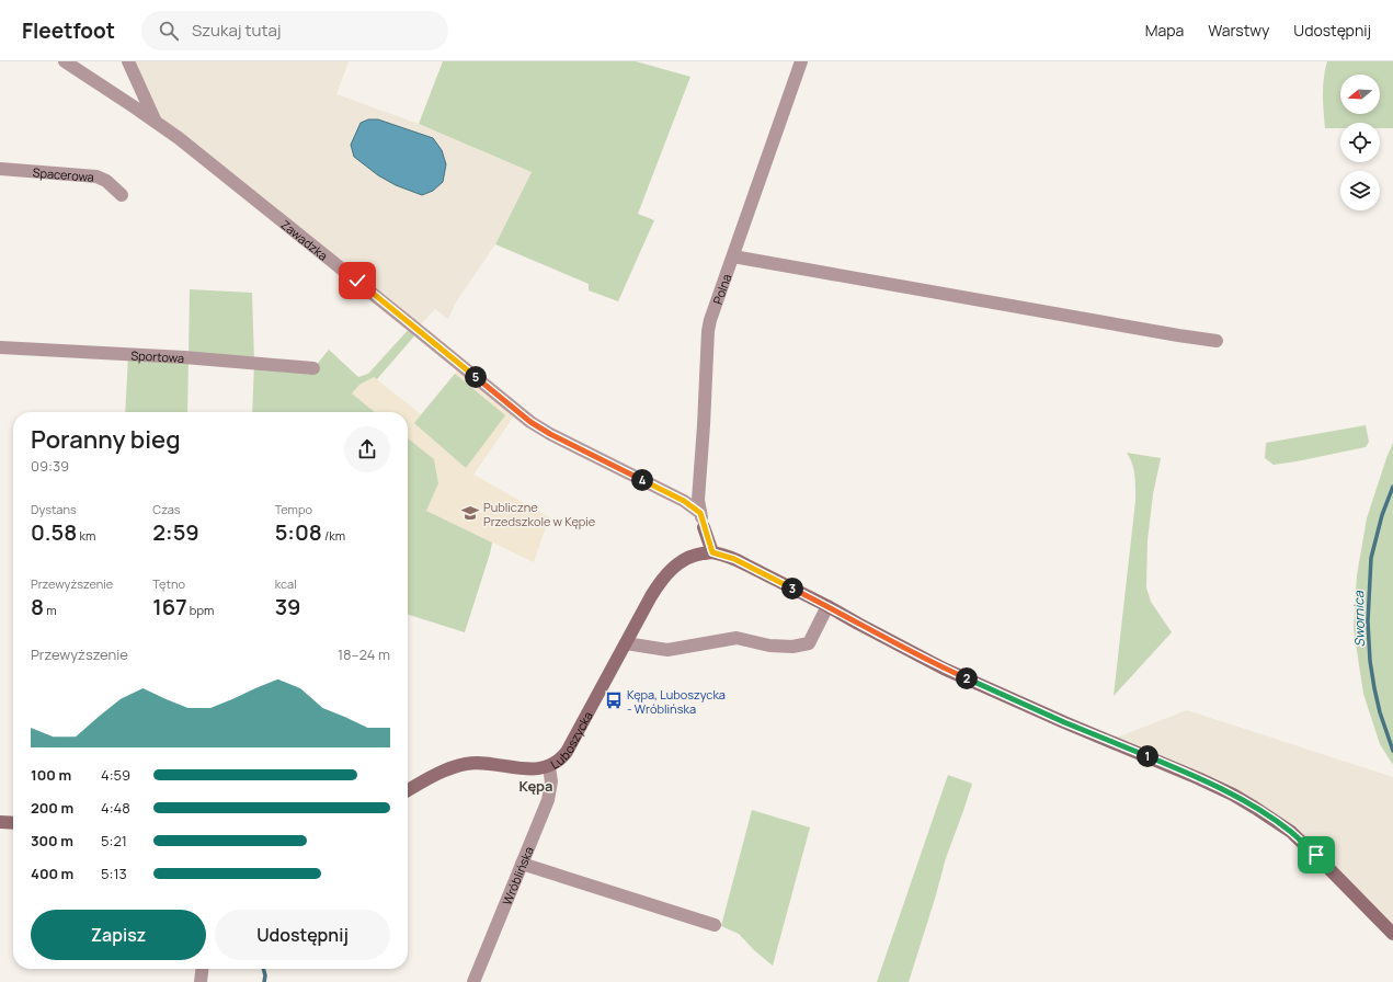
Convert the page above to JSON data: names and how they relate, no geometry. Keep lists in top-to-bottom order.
{
  "streets": {
    "street": [
      "Spacerowa",
      "Zawadzka",
      "Polna",
      "Sportowa",
      "Luboszycka",
      "Wróblińska"
    ]
  },
  "crossings": [
    ["Zawadzka", "Polna"],
    ["Polna", "Luboszycka"],
    ["Luboszycka", "Wróblińska"]
  ],
  "districts": ["Kępa"],
  "water": ["Swornica"],
  "places": {
    "school or university": ["Publiczne Przedszkole w Kępie"],
    "bus stop": ["Kępa, Luboszycka - Wróblińska"]
  },
  "north": "left",
  "page": {
    "header": "Fleetfoot",
    "search": "Szukaj tutaj",
    "nav": ["Mapa", "Warstwy", "Udostępnij"],
    "pins": [
      "5",
      "4",
      "3",
      "2",
      "1"
    ],
    "heading": ["Poranny bieg", "09:39"],
    "stats": [
      ["Dystans", "0.58 km"],
      ["Czas", "2:59"],
      ["Tempo", "5:08 /km"],
      ["Przewyższenie", "8 m"],
      ["Tętno", "167 bpm"],
      ["kcal", "39"]
    ],
    "chart": ["Przewyższenie", "18–24 m"],
    "list": [
      {
        "name": "100 m",
        "note": "4:59"
      },
      {
        "name": "200 m",
        "note": "4:48"
      },
      {
        "name": "300 m",
        "note": "5:21"
      },
      {
        "name": "400 m",
        "note": "5:13"
      }
    ],
    "buttons": ["Zapisz", "Udostępnij"]
  }
}
